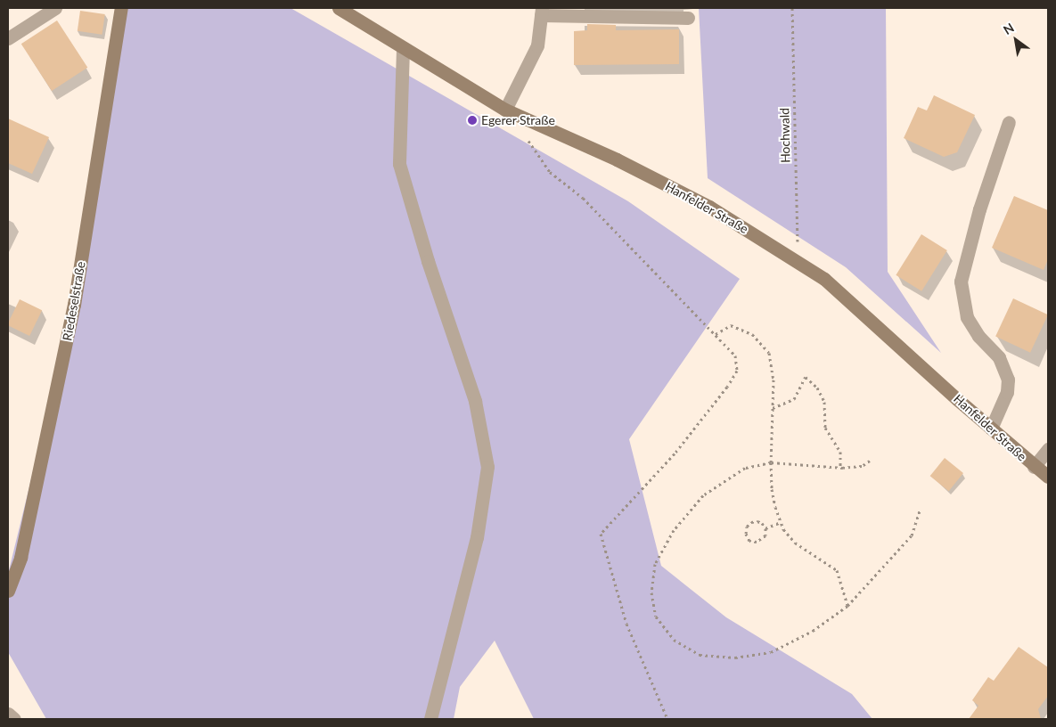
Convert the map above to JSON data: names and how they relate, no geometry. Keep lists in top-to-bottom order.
{
  "streets": {
    "street": ["Hanfelder Straße", "Riedeselstraße"],
    "path": ["Hochwald"]
  },
  "crossings": [
    ["Hochwald", "Hanfelder Straße"]
  ],
  "places": ["Egerer Straße"],
  "north": "top left"
}
